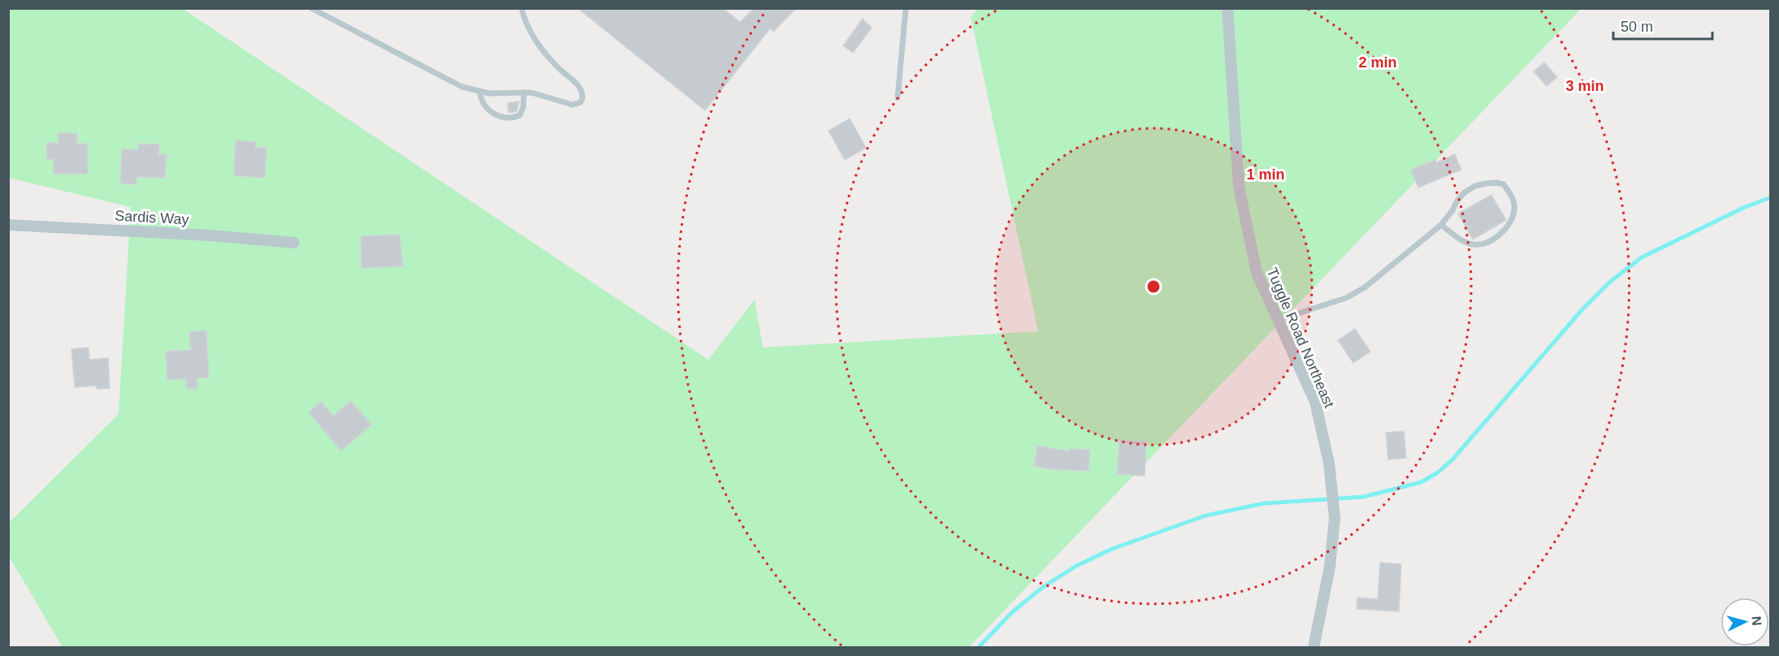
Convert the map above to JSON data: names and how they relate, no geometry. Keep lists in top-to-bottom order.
{
  "streets": {
    "street": ["Sardis Way", "Tuggle Road Northeast"]
  },
  "scale_bar": "50 m",
  "north": "right",
  "rings": ["2 min", "3 min", "1 min"]
}
